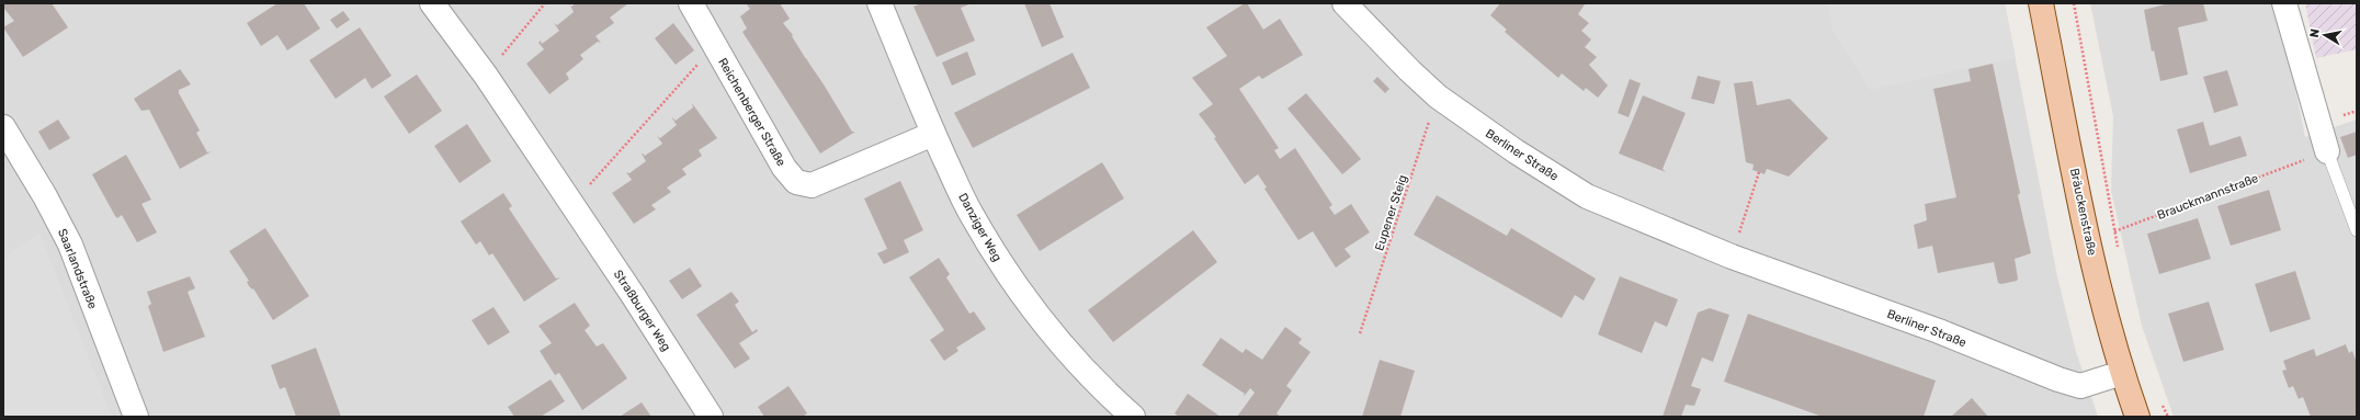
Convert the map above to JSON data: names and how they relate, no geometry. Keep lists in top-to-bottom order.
{
  "streets": {
    "main road": ["Bräuckenstraße"],
    "street": [
      "Reichenberger Straße",
      "Berliner Straße",
      "Danziger Weg",
      "Saarlandstraße",
      "Straßburger Weg"
    ],
    "path": ["Brauckmannstraße", "Eupener Steig"]
  },
  "crossings": [
    ["Reichenberger Straße", "Danziger Weg"],
    ["Berliner Straße", "Bräuckenstraße"],
    ["Berliner Straße", "Eupener Steig"],
    ["Brauckmannstraße", "Bräuckenstraße"]
  ],
  "north": "left"
}
